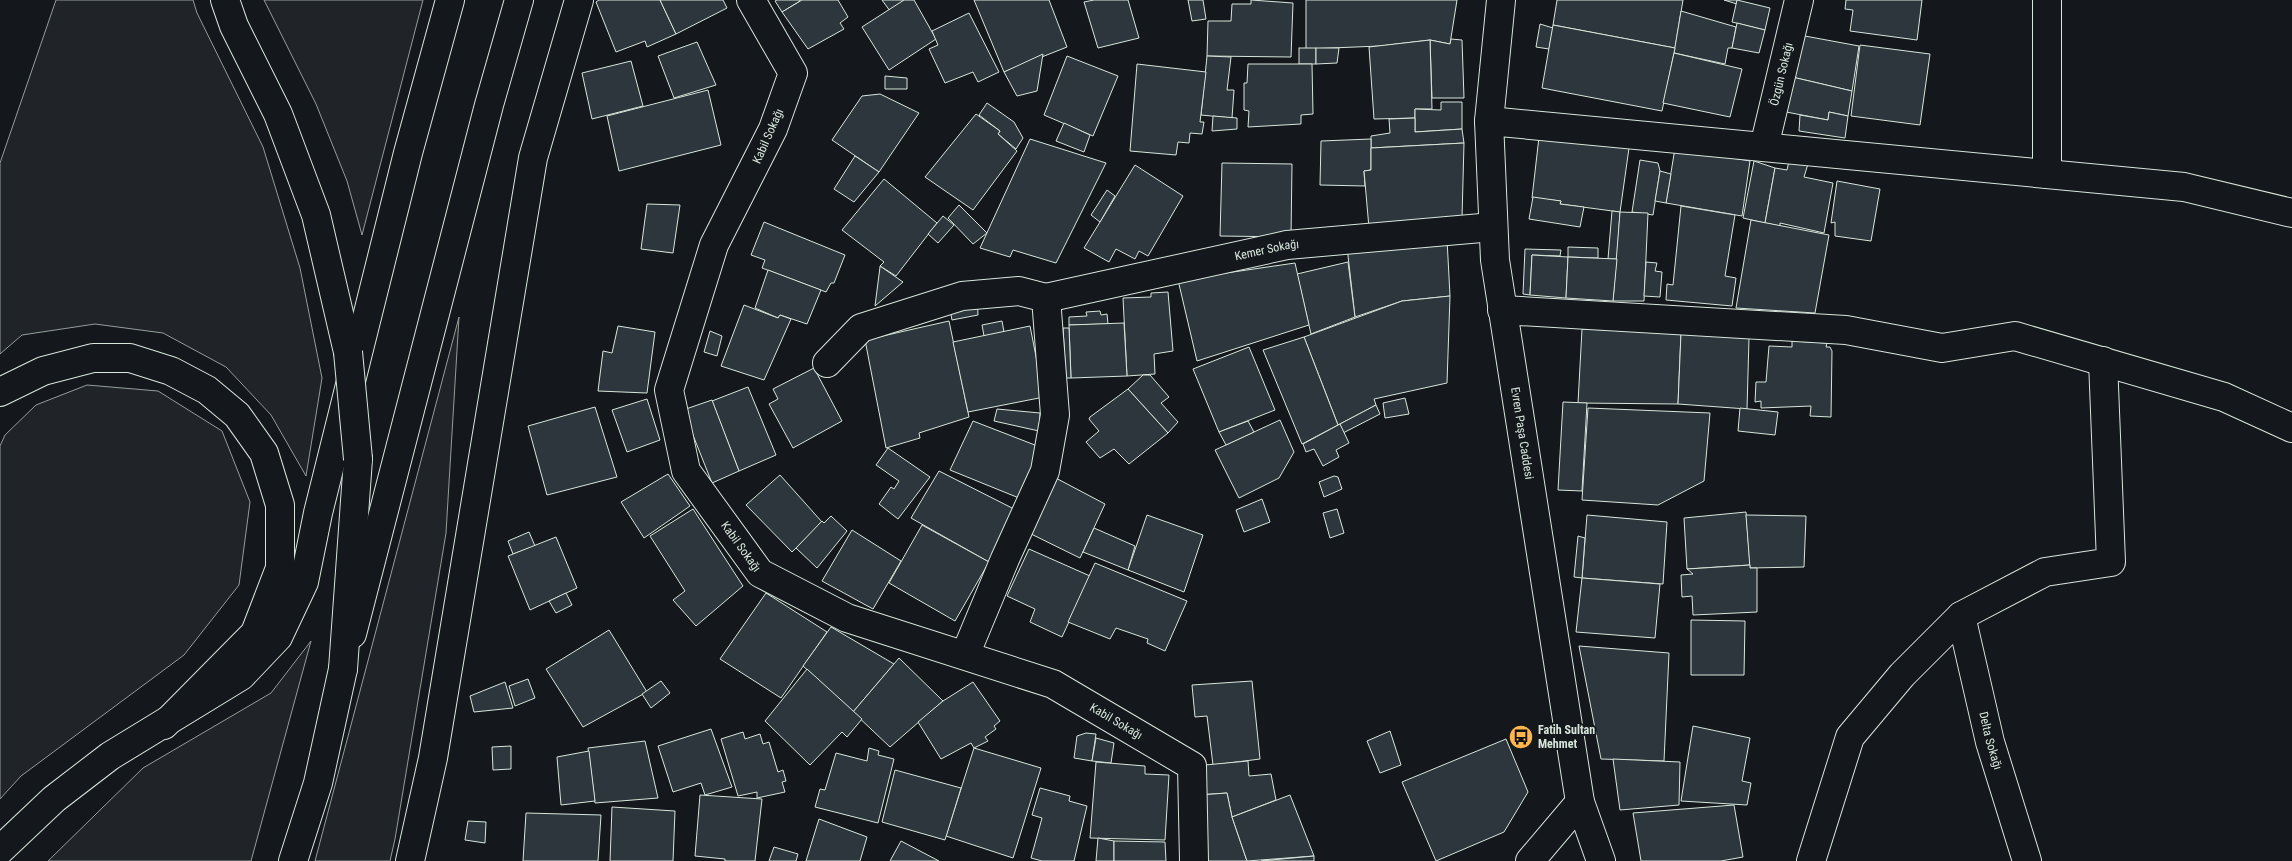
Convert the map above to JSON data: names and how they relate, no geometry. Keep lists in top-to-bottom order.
{
  "streets": {
    "main road": [
      "Özgün Sokağı",
      "Kabil Sokağı",
      "Kemer Sokağı",
      "Evren Paşa Caddesi",
      "Delta Sokağı"
    ]
  },
  "crossings": [
    ["Kemer Sokağı", "Evren Paşa Caddesi"]
  ],
  "places": {
    "bus stop": ["Fatih Sultan Mehmet"]
  }
}
